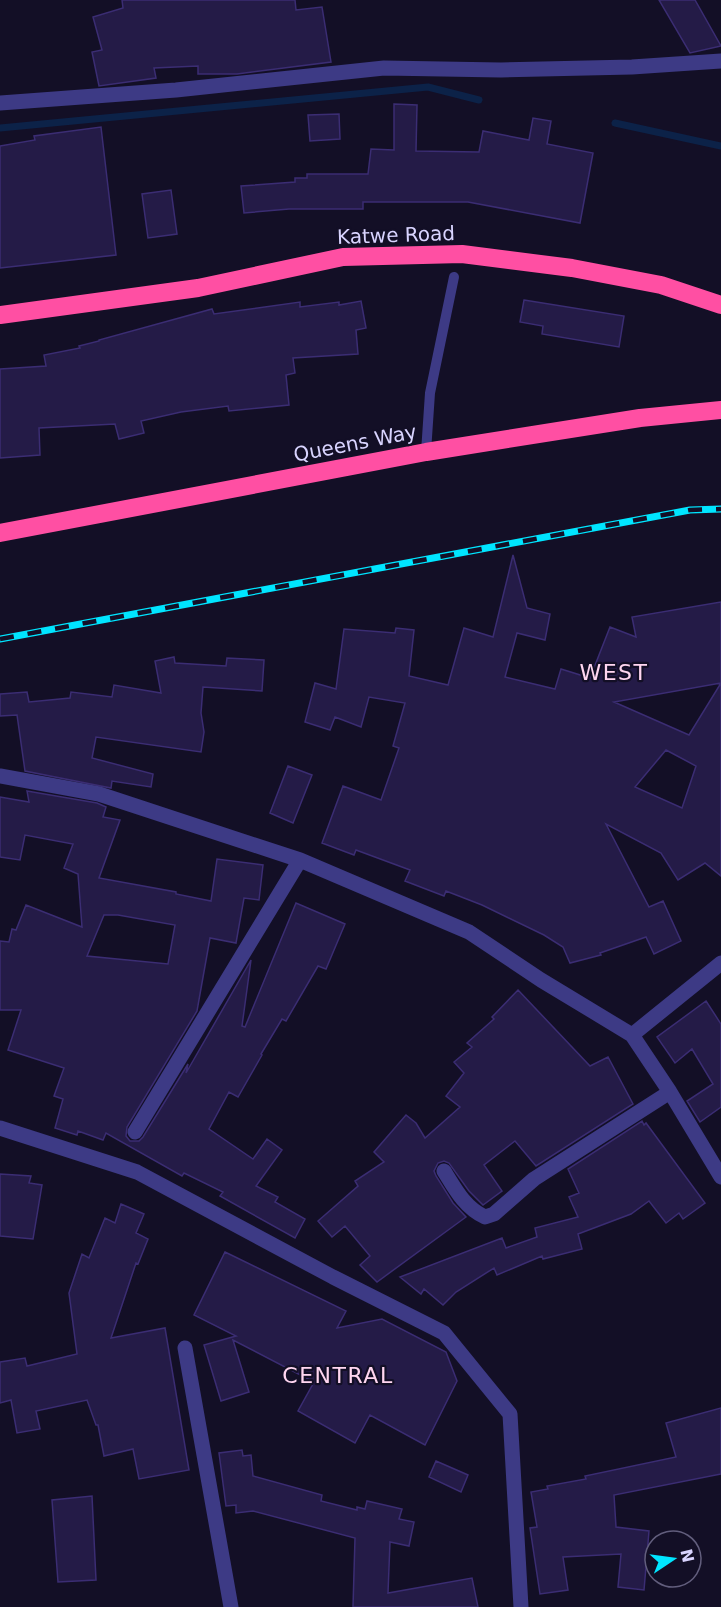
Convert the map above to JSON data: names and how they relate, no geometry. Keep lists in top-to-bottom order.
{
  "streets": {
    "highway": ["Katwe Road", "Queens Way"]
  },
  "districts": ["WEST", "CENTRAL"],
  "north": "right"
}
